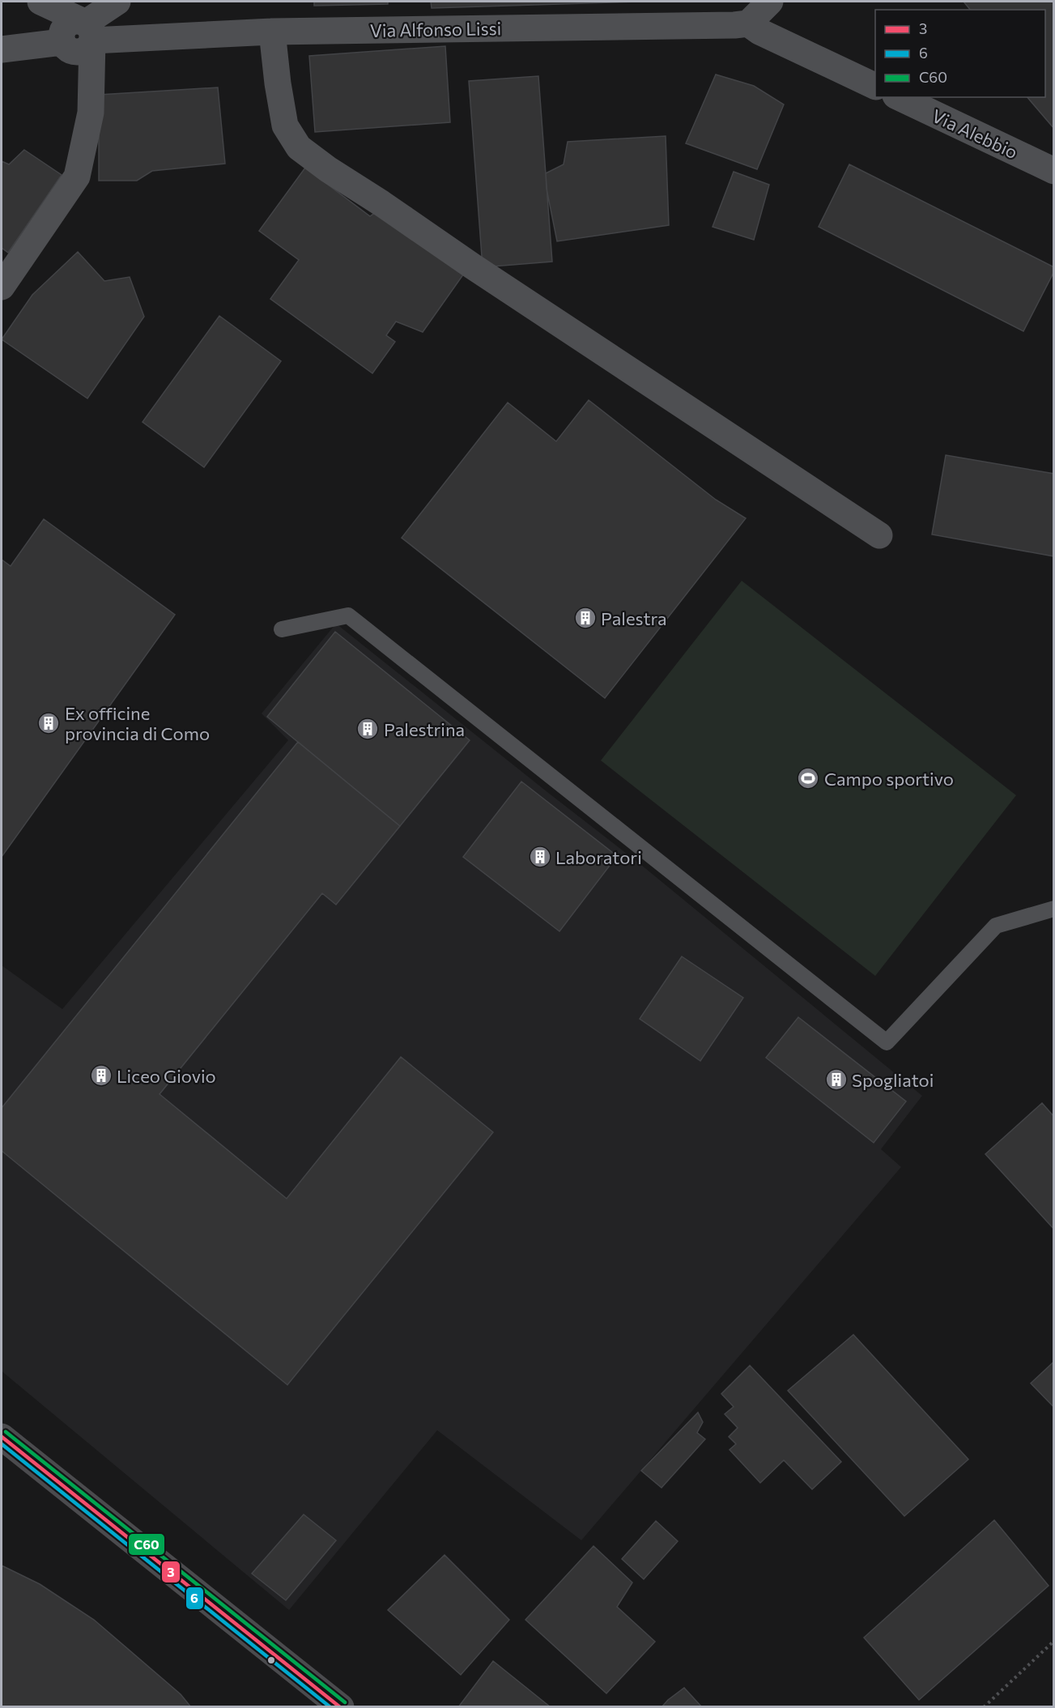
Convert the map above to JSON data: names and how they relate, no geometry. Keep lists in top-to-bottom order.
{
  "streets": {
    "street": ["Via Alfonso Lissi", "Via Alebbio"]
  },
  "places": {
    "building": [
      "Palestra",
      "Ex officine provincia di Como",
      "Palestrina",
      "Laboratori",
      "Liceo Giovio",
      "Spogliatoi"
    ],
    "sports": ["Campo sportivo"]
  },
  "lines": ["transit line C60", "transit line 3", "transit line 6"],
  "legend": ["3", "6", "C60"]
}
